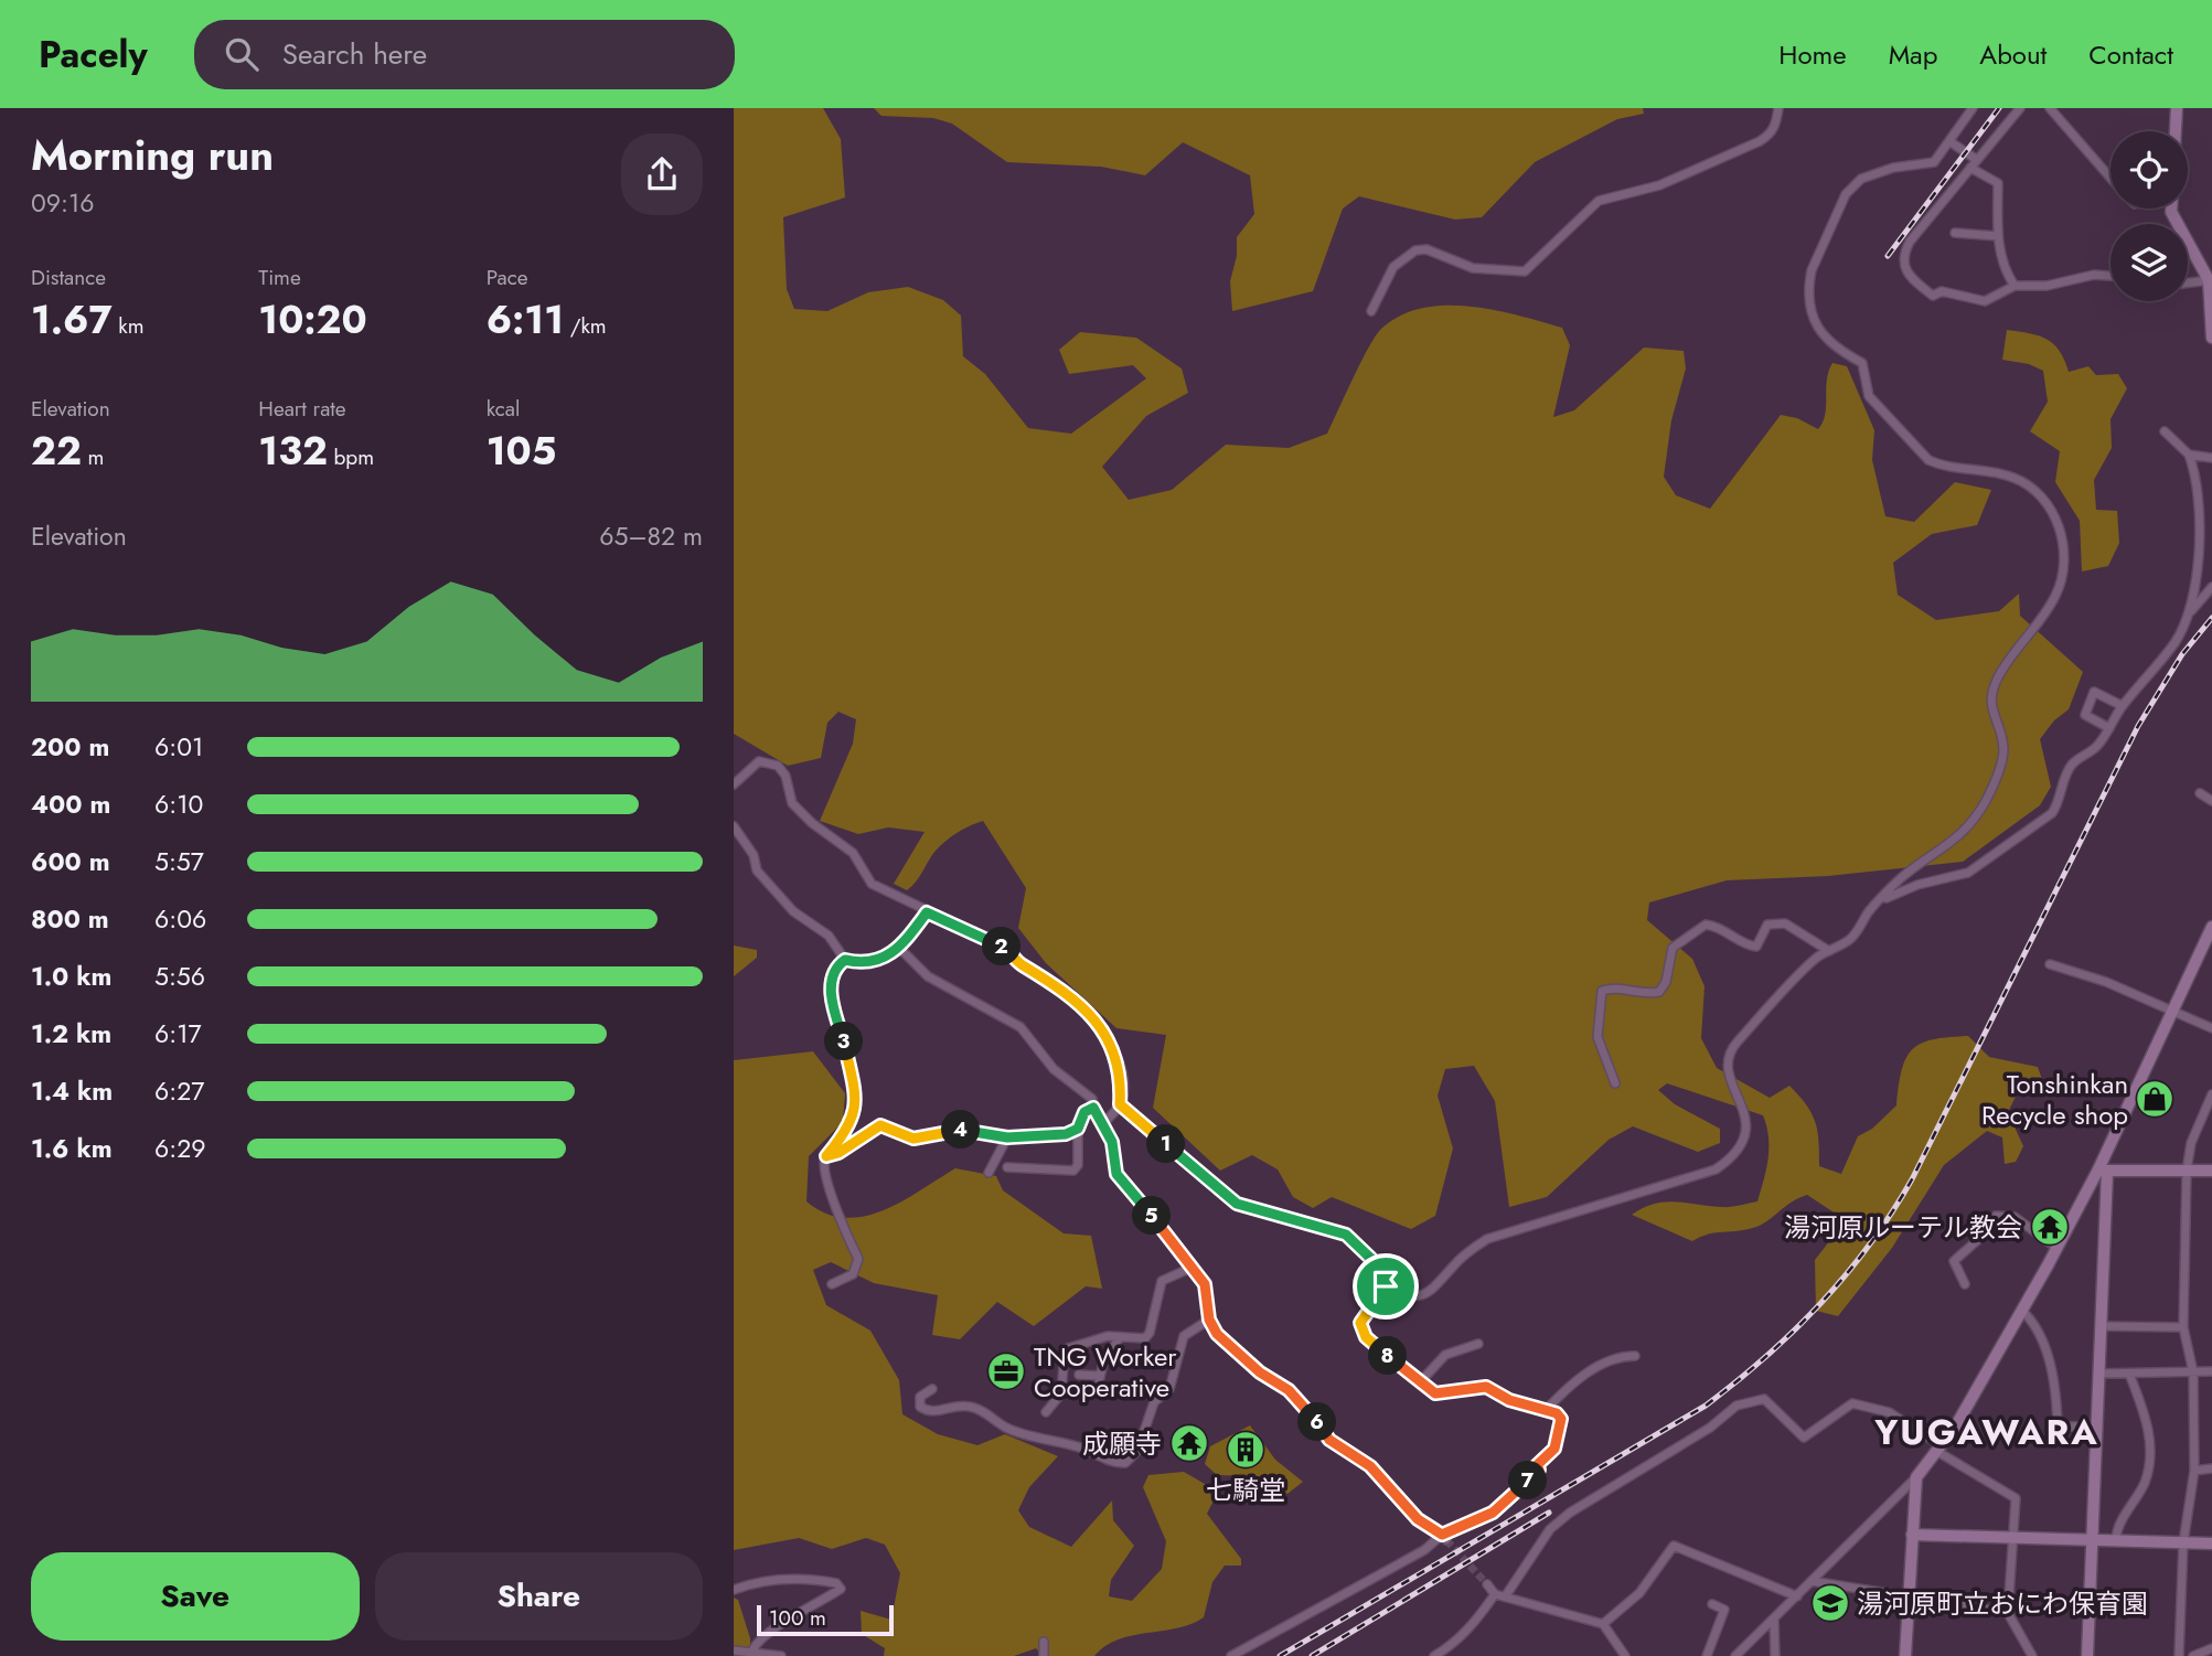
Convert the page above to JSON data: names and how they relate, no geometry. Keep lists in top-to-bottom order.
{
  "districts": ["YUGAWARA"],
  "places": {
    "shop": ["Tonshinkan Recycle shop"],
    "temple": ["湯河原ルーテル教会", "成願寺"],
    "office": ["TNG Worker Cooperative"],
    "building": ["七騎堂"],
    "school or university": ["湯河原町立おにわ保育園"]
  },
  "scale_bar": "100 m",
  "page": {
    "header": "Pacely",
    "search": "Search here",
    "nav": [
      "Home",
      "Map",
      "About",
      "Contact"
    ],
    "heading": ["Morning run", "09:16"],
    "stats": [
      ["Distance", "1.67 km"],
      ["Time", "10:20"],
      ["Pace", "6:11 /km"],
      ["Elevation", "22 m"],
      ["Heart rate", "132 bpm"],
      ["kcal", "105"]
    ],
    "chart": ["Elevation", "65–82 m"],
    "list": [
      {
        "name": "200 m",
        "note": "6:01"
      },
      {
        "name": "400 m",
        "note": "6:10"
      },
      {
        "name": "600 m",
        "note": "5:57"
      },
      {
        "name": "800 m",
        "note": "6:06"
      },
      {
        "name": "1.0 km",
        "note": "5:56"
      },
      {
        "name": "1.2 km",
        "note": "6:17"
      },
      {
        "name": "1.4 km",
        "note": "6:27"
      },
      {
        "name": "1.6 km",
        "note": "6:29"
      }
    ],
    "pins": [
      "2",
      "3",
      "4",
      "1",
      "5",
      "8",
      "6",
      "7"
    ],
    "buttons": ["Save", "Share"],
    "scale": "100 m"
  }
}
